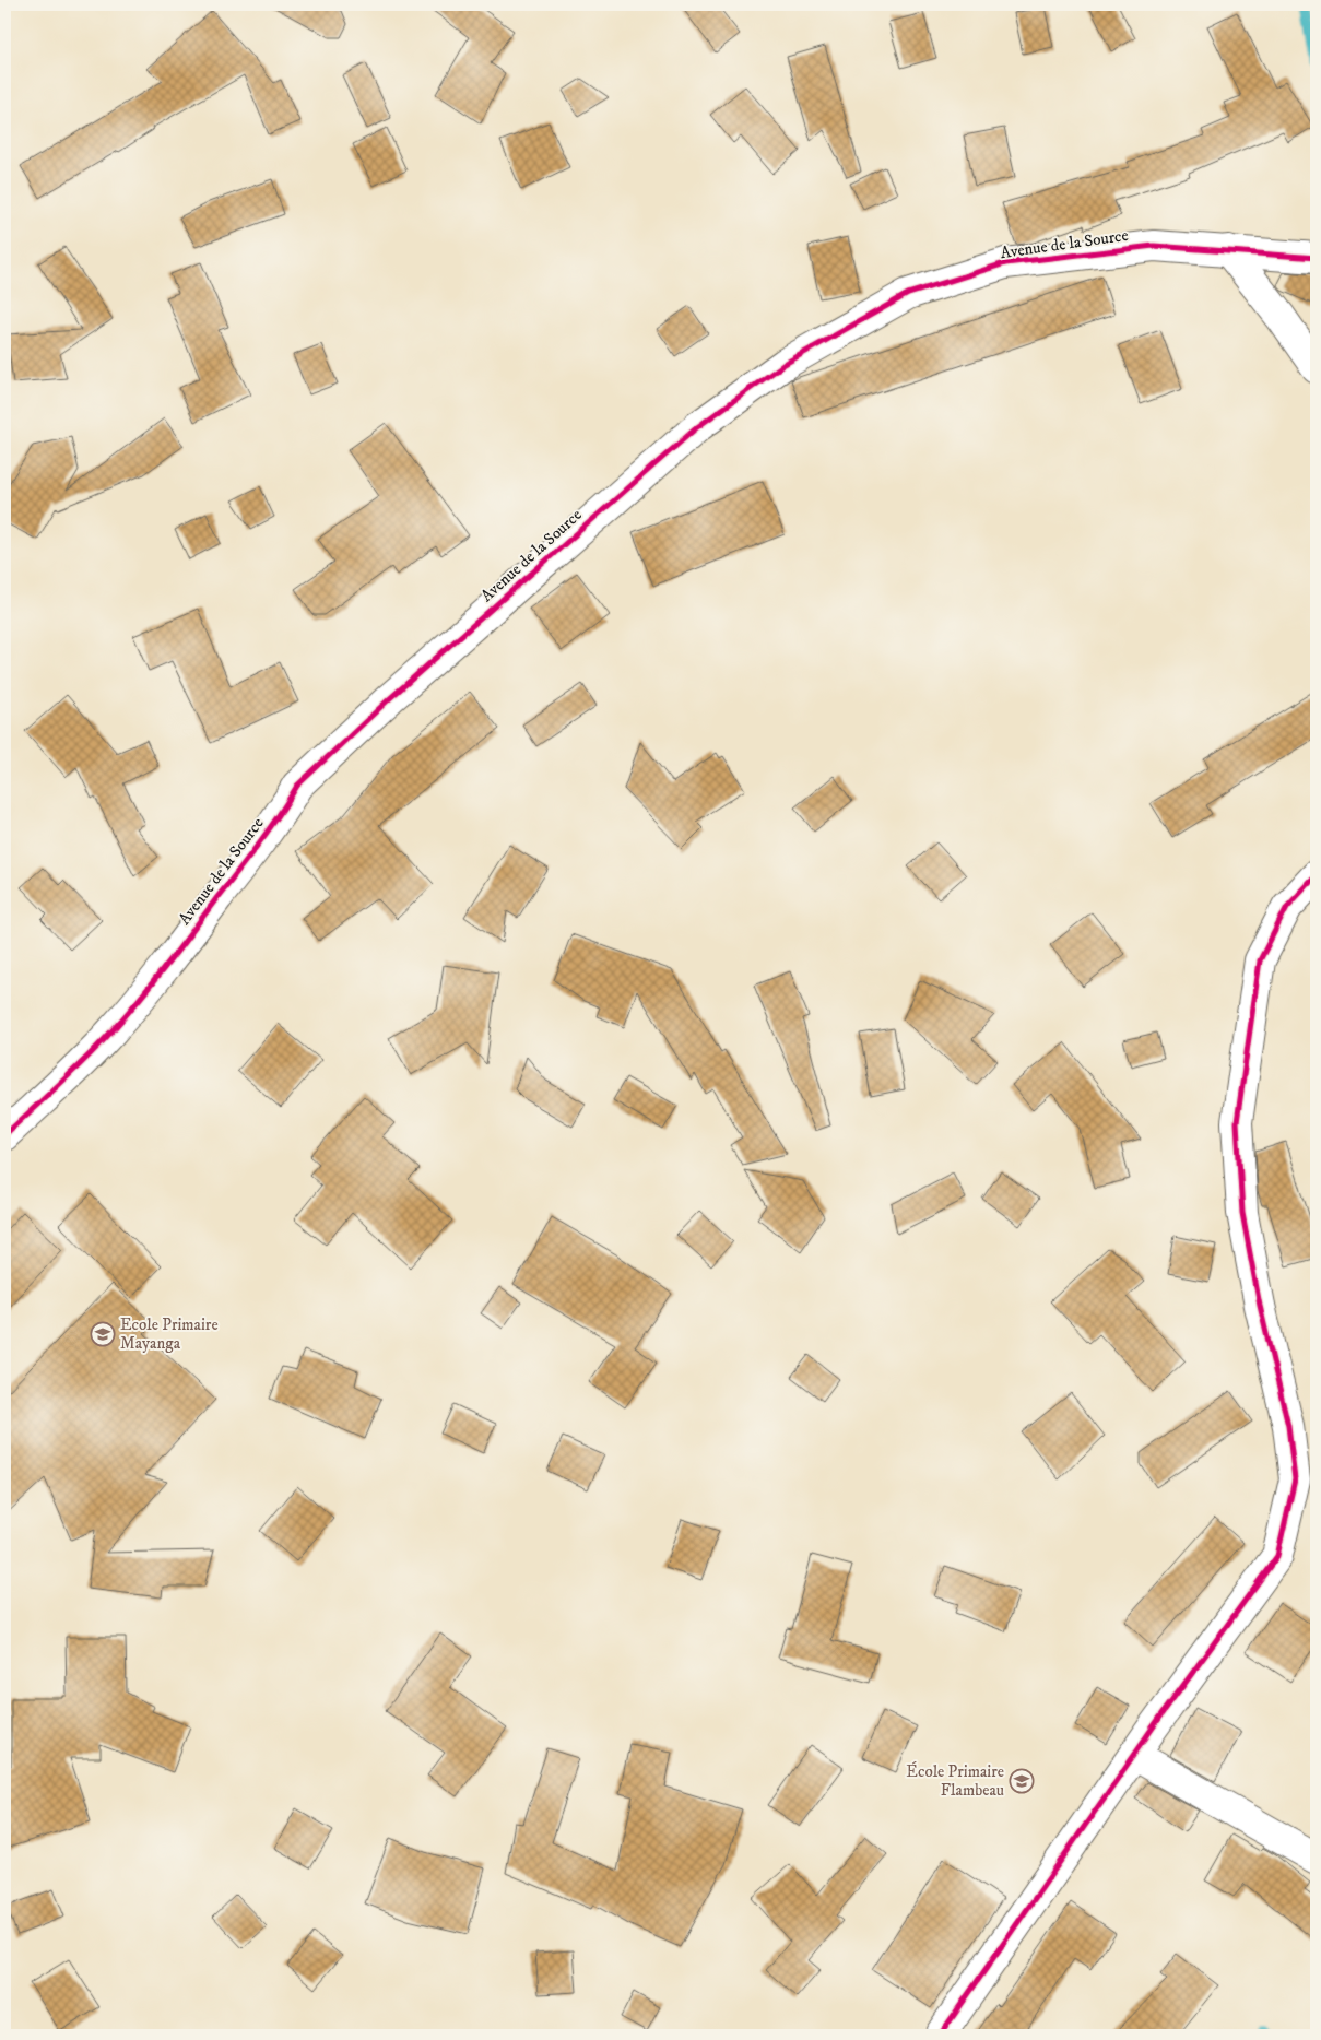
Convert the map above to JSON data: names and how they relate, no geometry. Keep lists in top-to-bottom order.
{
  "streets": {
    "street": ["Avenue de la Source"]
  },
  "places": {
    "school or university": ["Ecole Primaire Mayanga", "École Primaire Flambeau"]
  }
}
